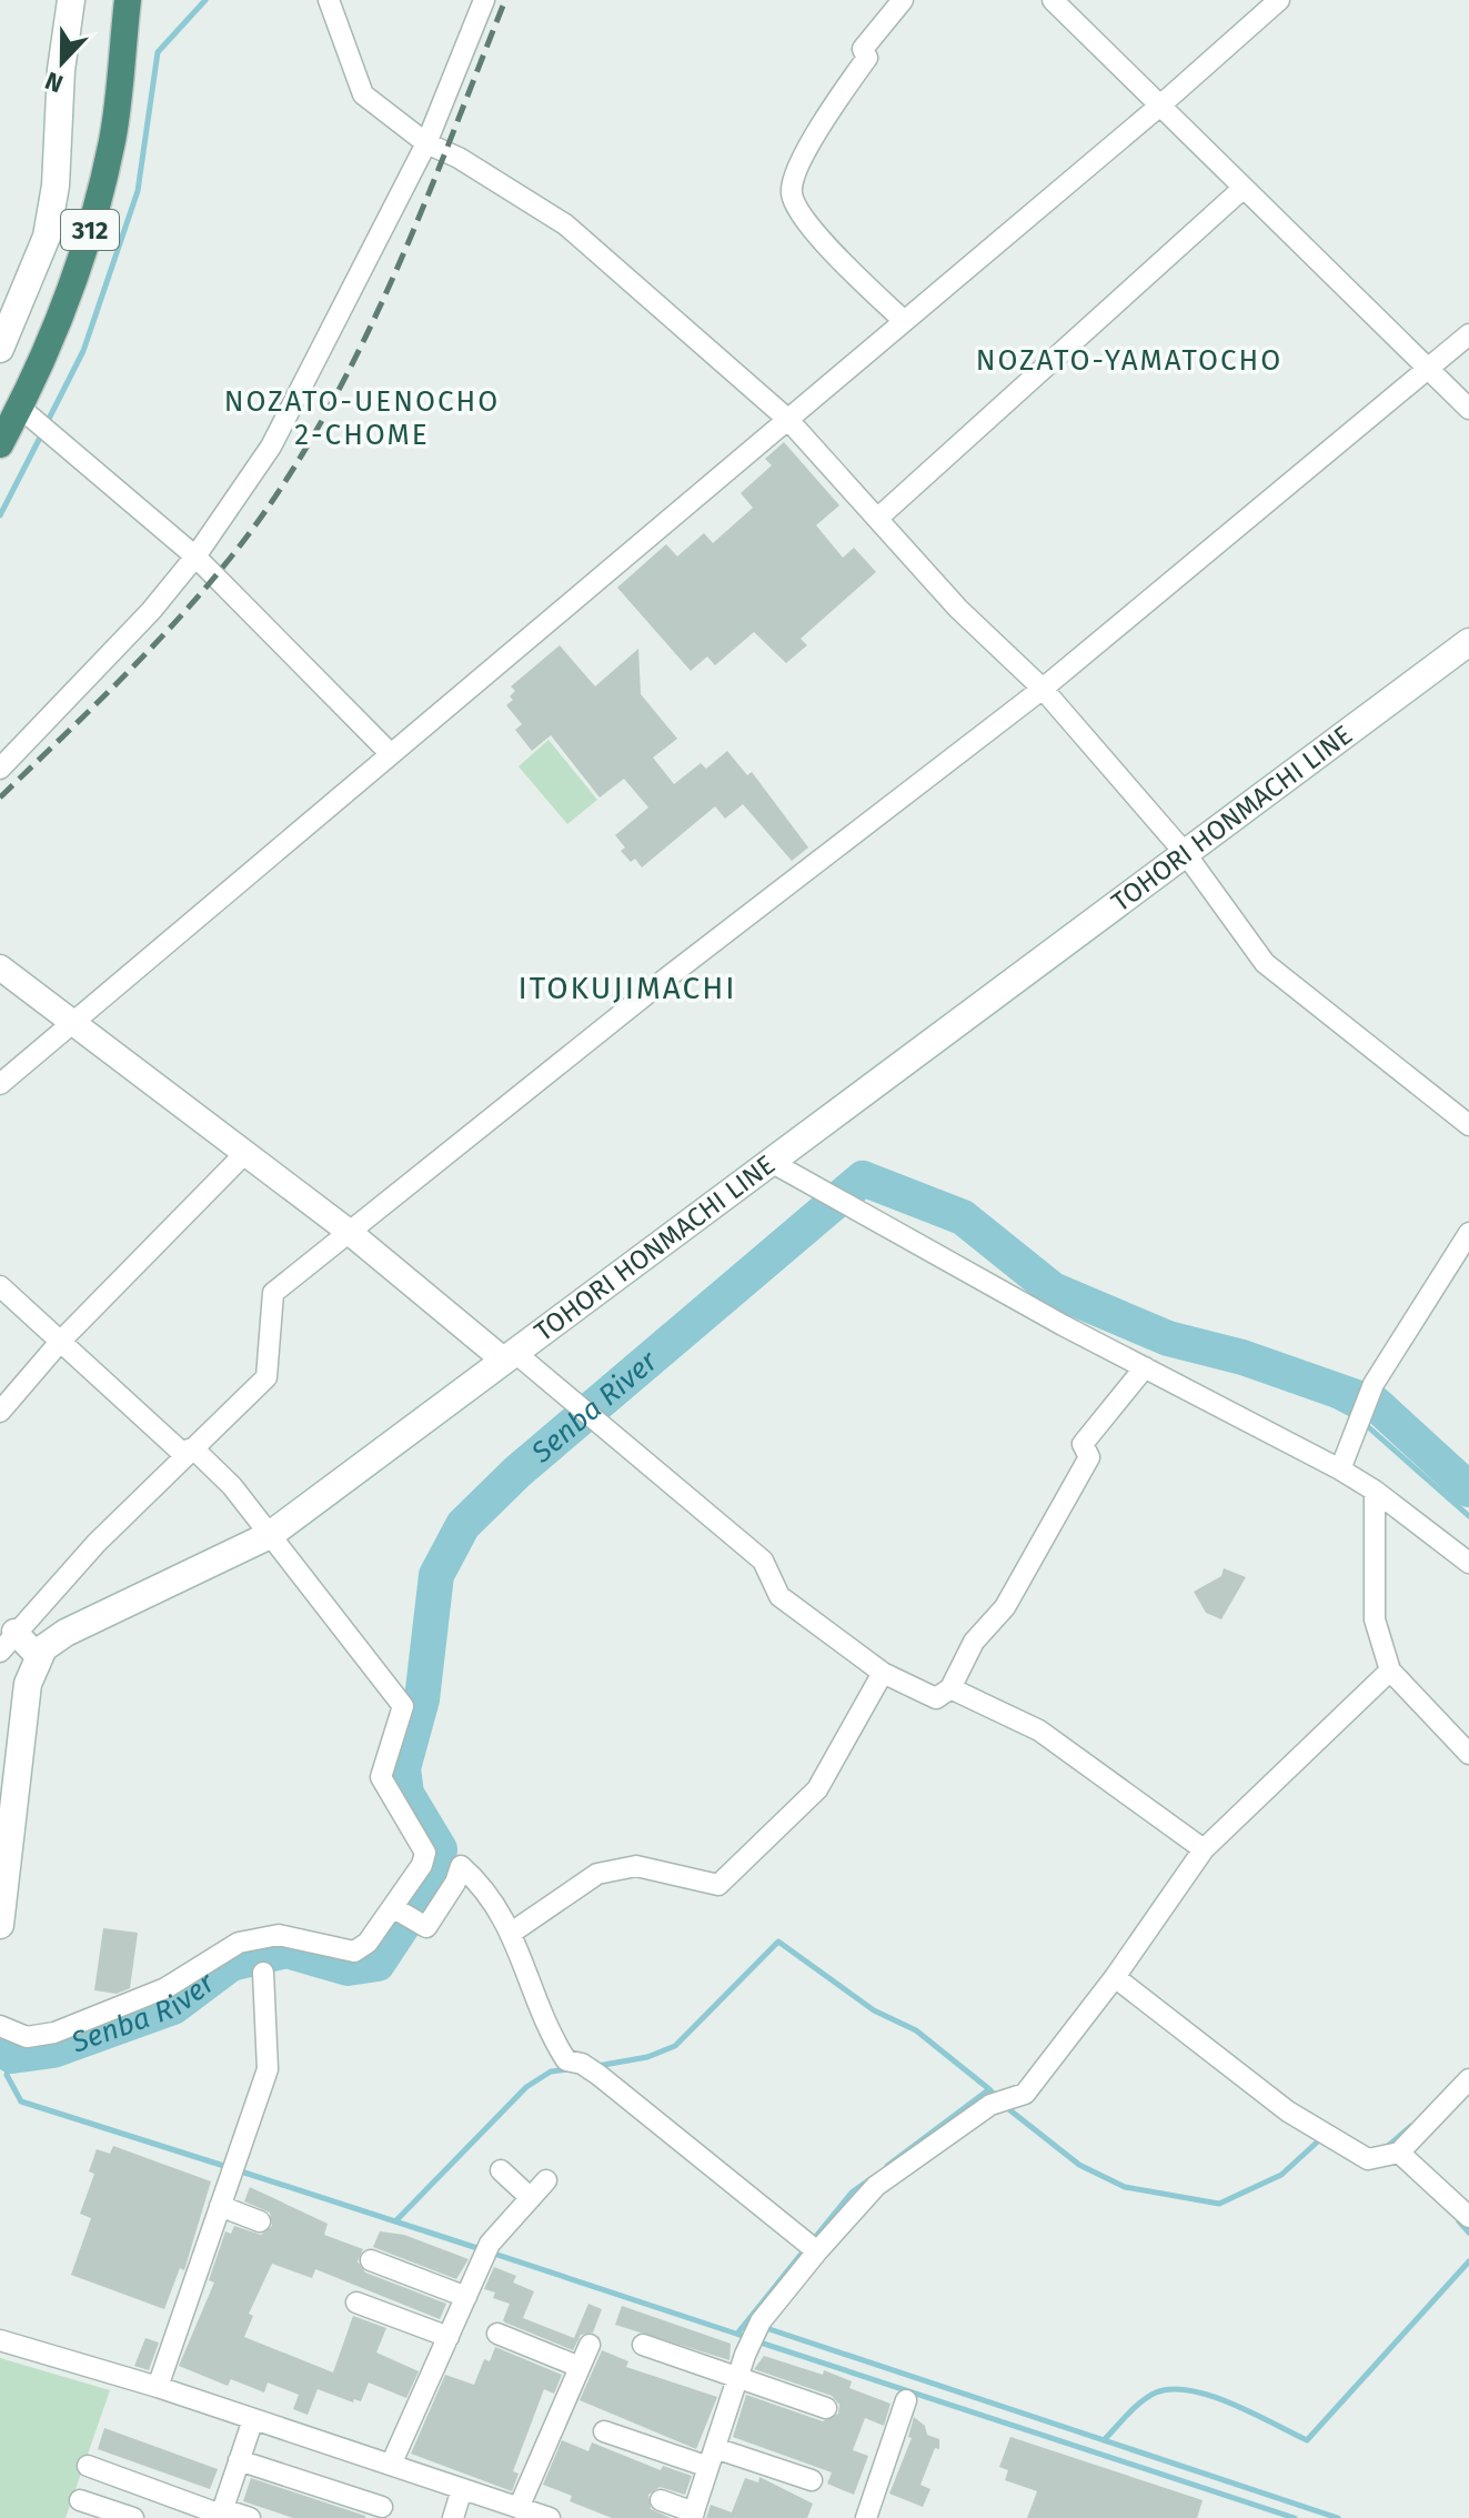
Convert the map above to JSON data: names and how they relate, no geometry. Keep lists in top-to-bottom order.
{
  "streets": {
    "highway": ["312"],
    "main road": ["TOHORI HONMACHI LINE"]
  },
  "districts": ["NOZATO-YAMATOCHO", "NOZATO-UENOCHO 2-CHOME", "ITOKUJIMACHI"],
  "water": ["Senba River"],
  "north": "bottom"
}
